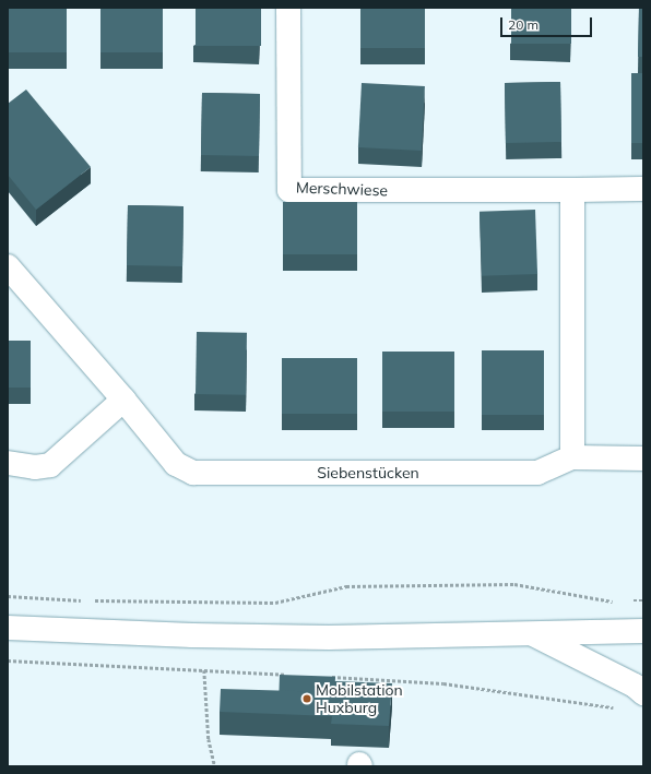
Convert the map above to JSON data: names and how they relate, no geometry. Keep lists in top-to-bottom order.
{
  "streets": {
    "street": ["Merschwiese", "Siebenstücken"]
  },
  "places": ["Mobilstation Huxburg"],
  "scale_bar": "20 m"
}
